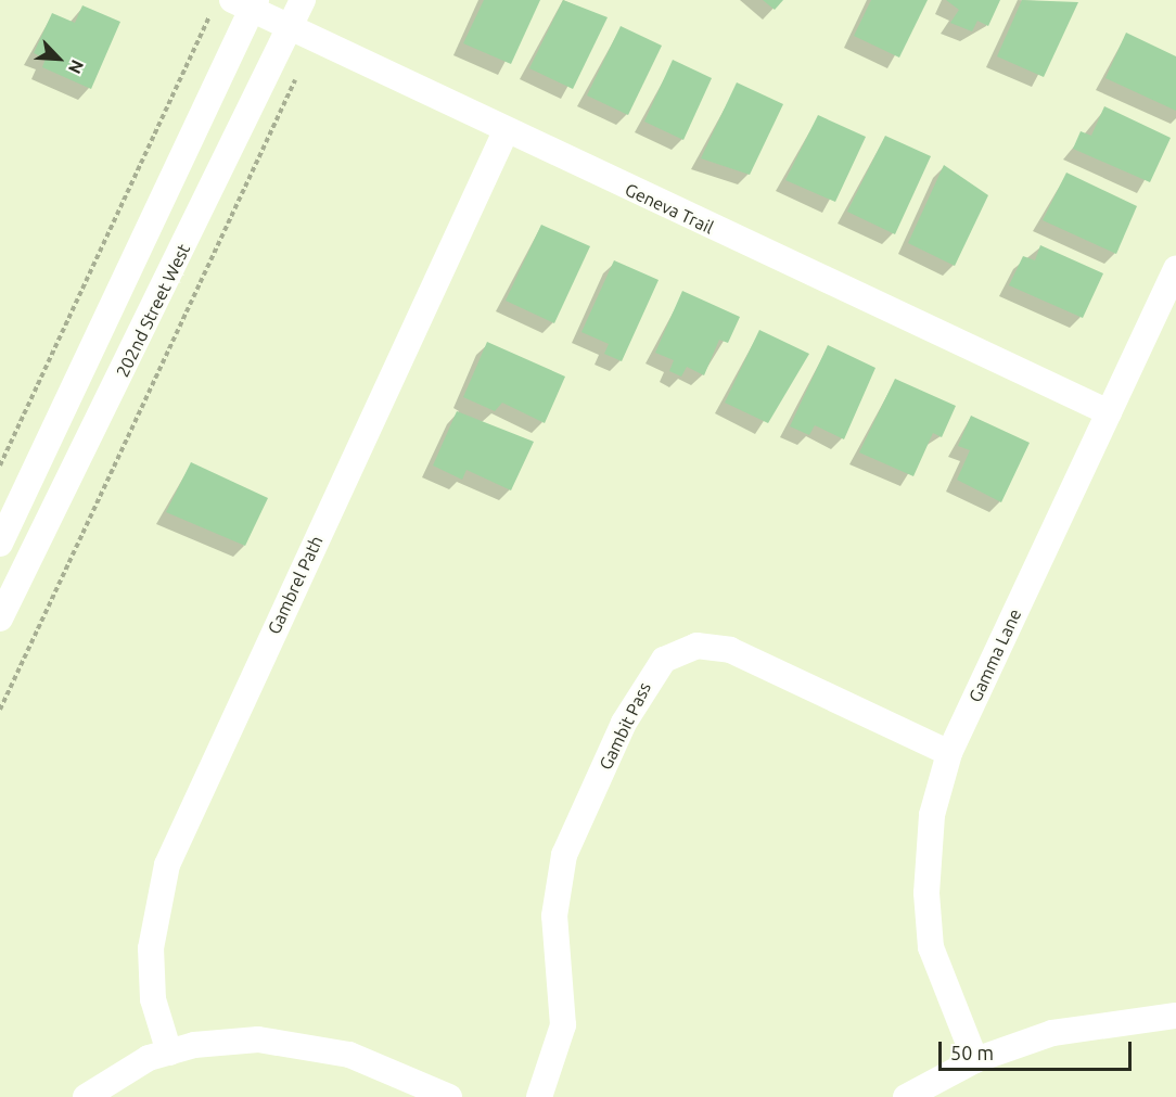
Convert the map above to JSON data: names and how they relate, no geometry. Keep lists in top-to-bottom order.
{
  "streets": {
    "street": [
      "Geneva Trail",
      "202nd Street West",
      "Gambrel Path",
      "Gamma Lane",
      "Gambit Pass"
    ]
  },
  "crossings": [
    ["Geneva Trail", "202nd Street West"],
    ["Geneva Trail", "Gambrel Path"],
    ["Geneva Trail", "Gamma Lane"],
    ["Gamma Lane", "Gambit Pass"]
  ],
  "scale_bar": "50 m",
  "north": "bottom right"
}
